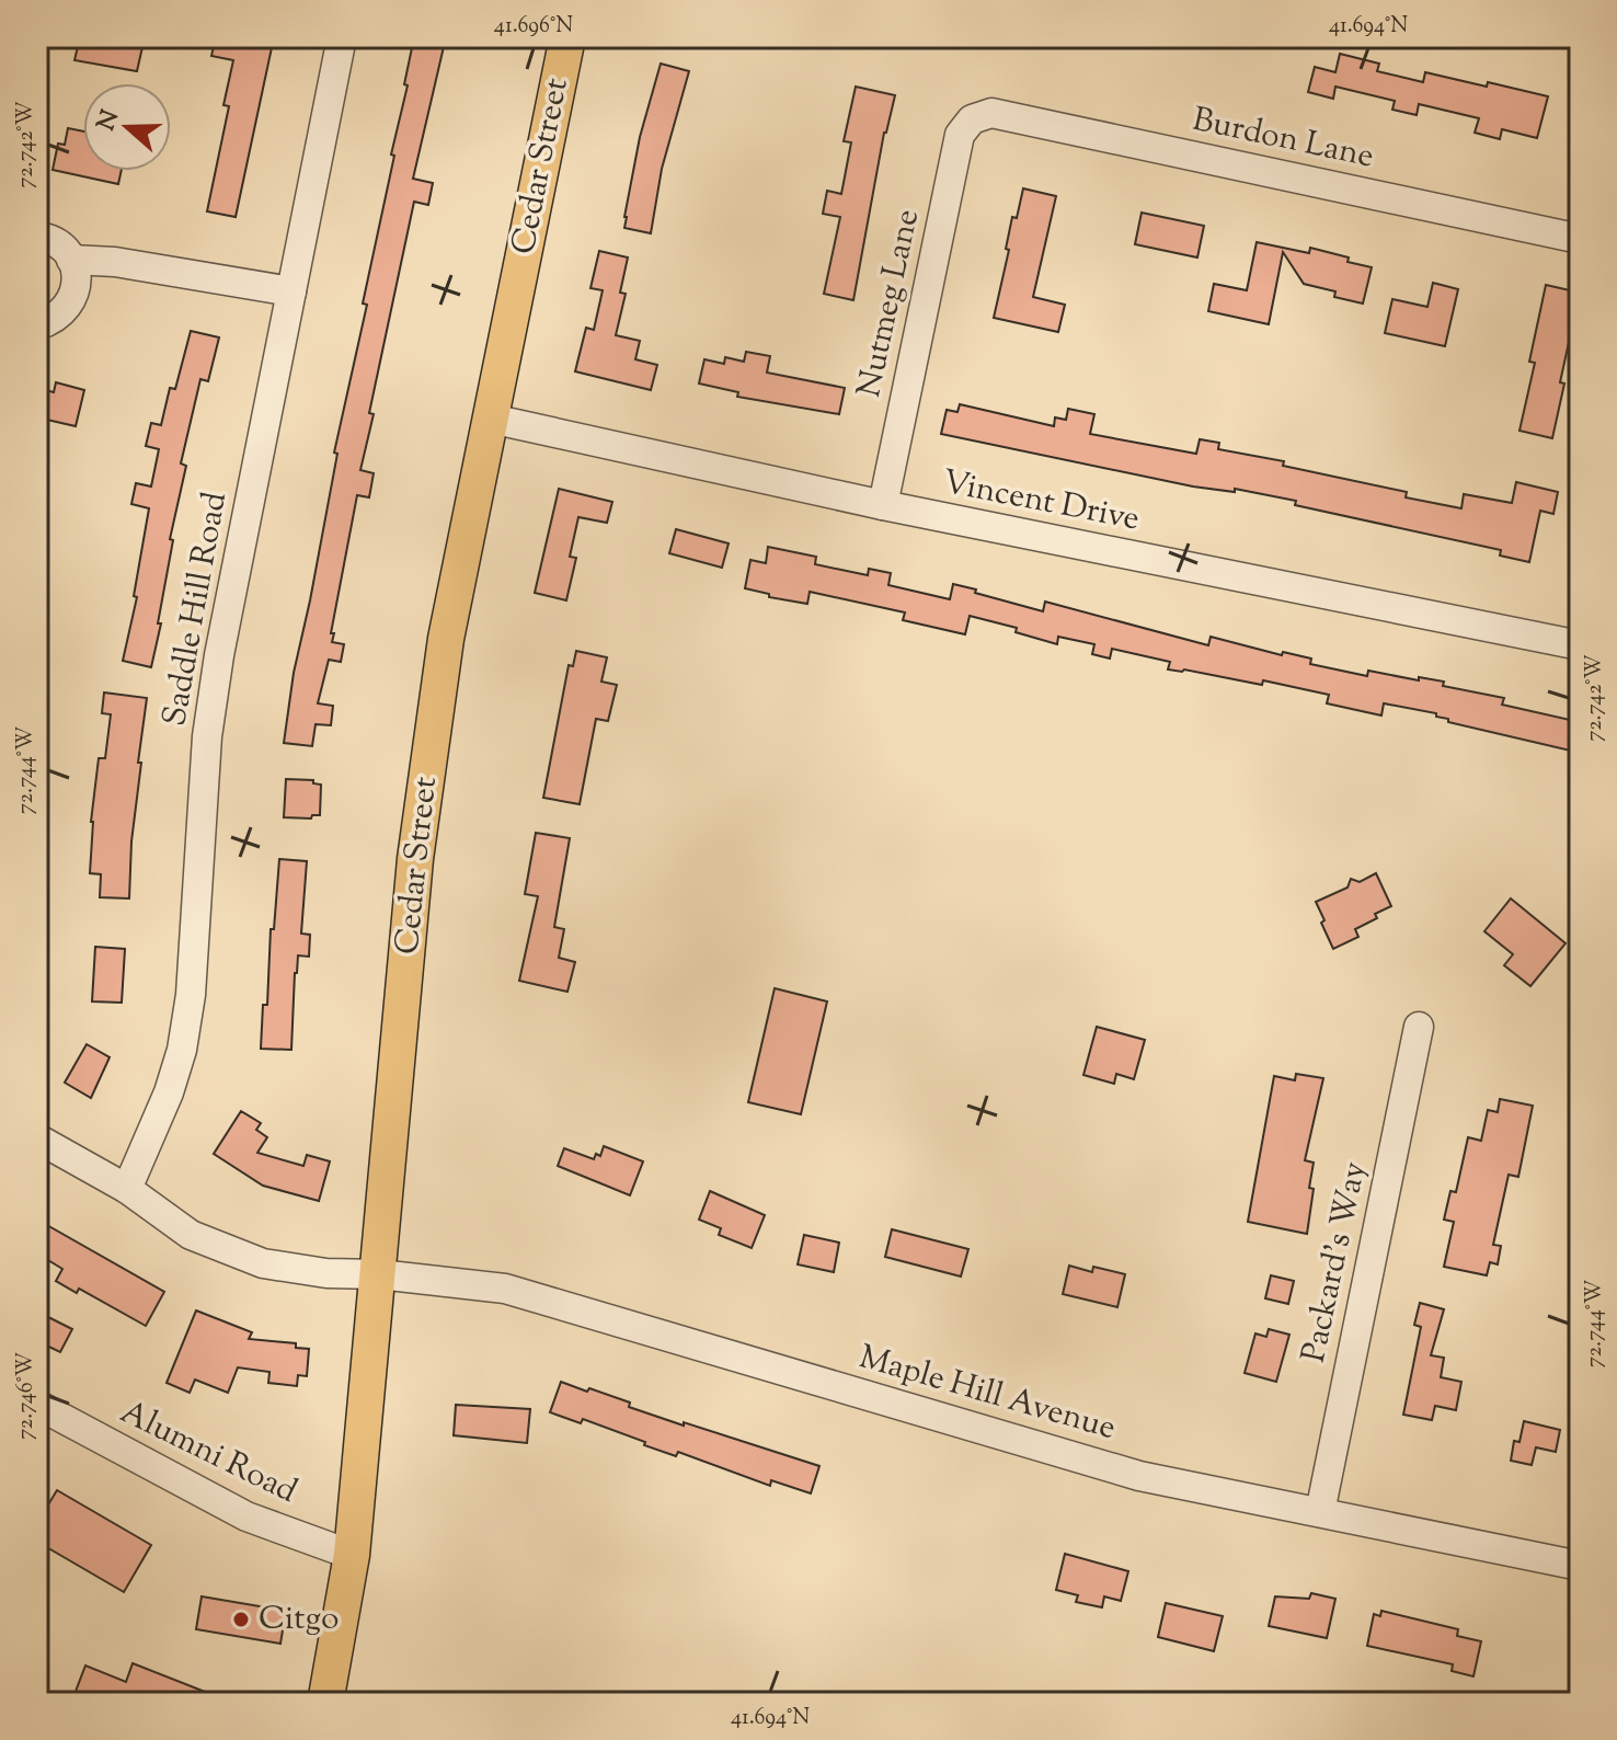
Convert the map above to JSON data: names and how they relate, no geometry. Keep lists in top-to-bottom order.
{
  "streets": {
    "main road": ["Cedar Street"],
    "street": [
      "Burdon Lane",
      "Nutmeg Lane",
      "Vincent Drive",
      "Saddle Hill Road",
      "Packard's Way",
      "Maple Hill Avenue",
      "Alumni Road"
    ]
  },
  "crossings": [
    ["Burdon Lane", "Nutmeg Lane"],
    ["Cedar Street", "Vincent Drive"],
    ["Cedar Street", "Maple Hill Avenue"],
    ["Cedar Street", "Alumni Road"],
    ["Nutmeg Lane", "Vincent Drive"],
    ["Saddle Hill Road", "Maple Hill Avenue"],
    ["Packard's Way", "Maple Hill Avenue"]
  ],
  "places": ["Citgo"],
  "north": "left",
  "coordinates": [
    "41.696°N",
    "41.694°N",
    "72.742°W",
    "72.744°W",
    "72.746°W"
  ]
}
